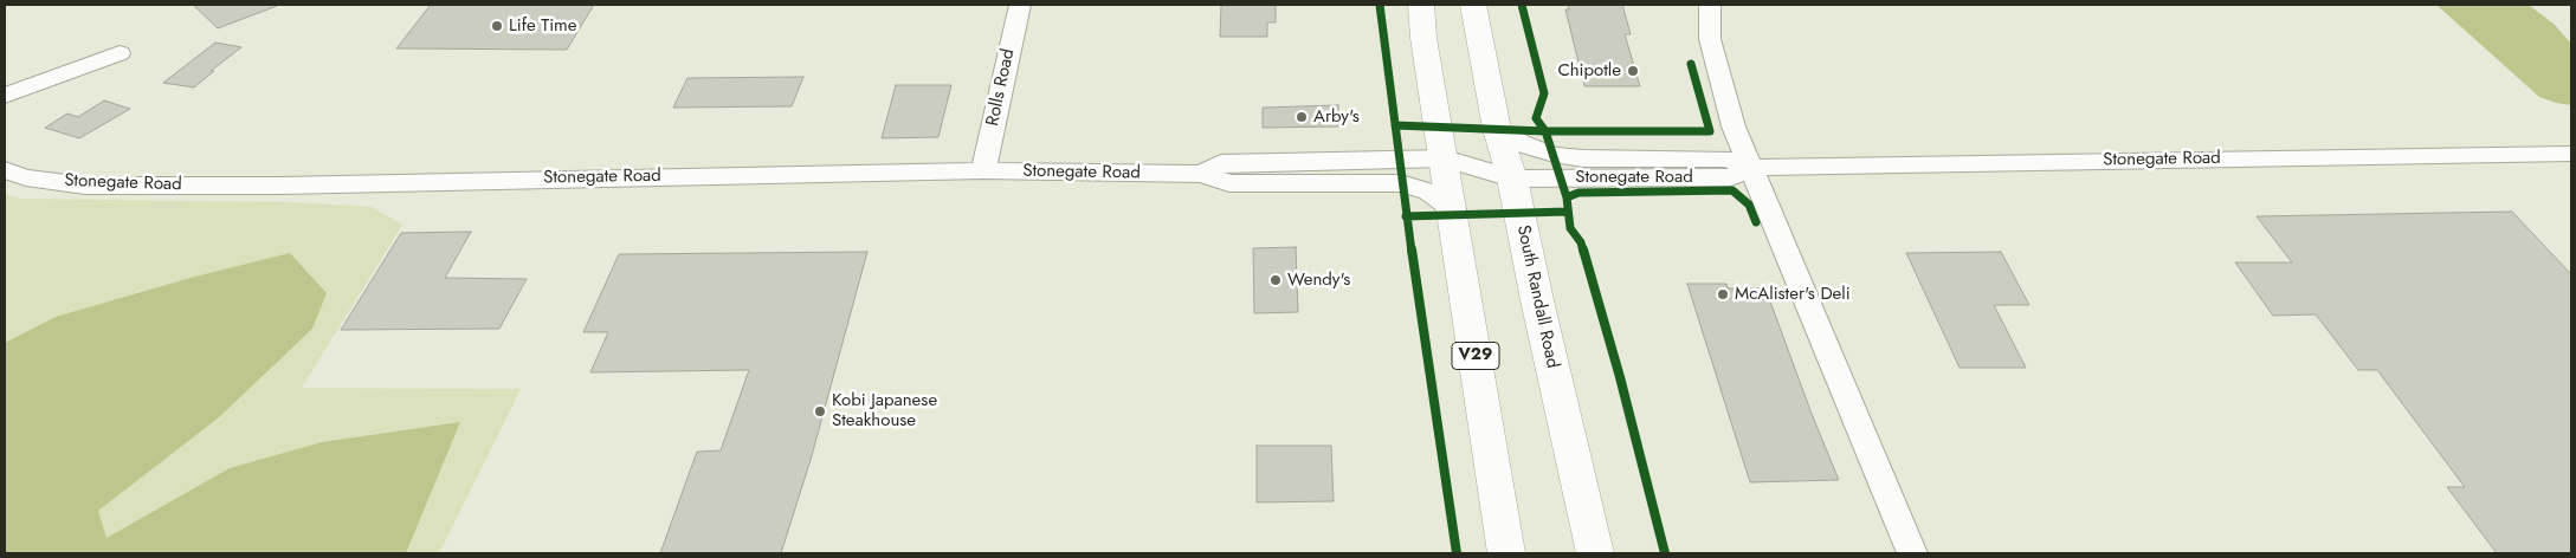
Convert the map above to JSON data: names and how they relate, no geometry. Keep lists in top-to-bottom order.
{
  "streets": {
    "main road": ["South Randall Road", "V29"],
    "street": ["Rolls Road", "Stonegate Road"]
  },
  "crossings": [
    ["Rolls Road", "Stonegate Road"],
    ["Stonegate Road", "South Randall Road"],
    ["Stonegate Road", "V29"]
  ],
  "places": [
    "Life Time",
    "Chipotle",
    "Arby's",
    "Wendy's",
    "McAlister's Deli",
    "Kobi Japanese Steakhouse"
  ]
}
